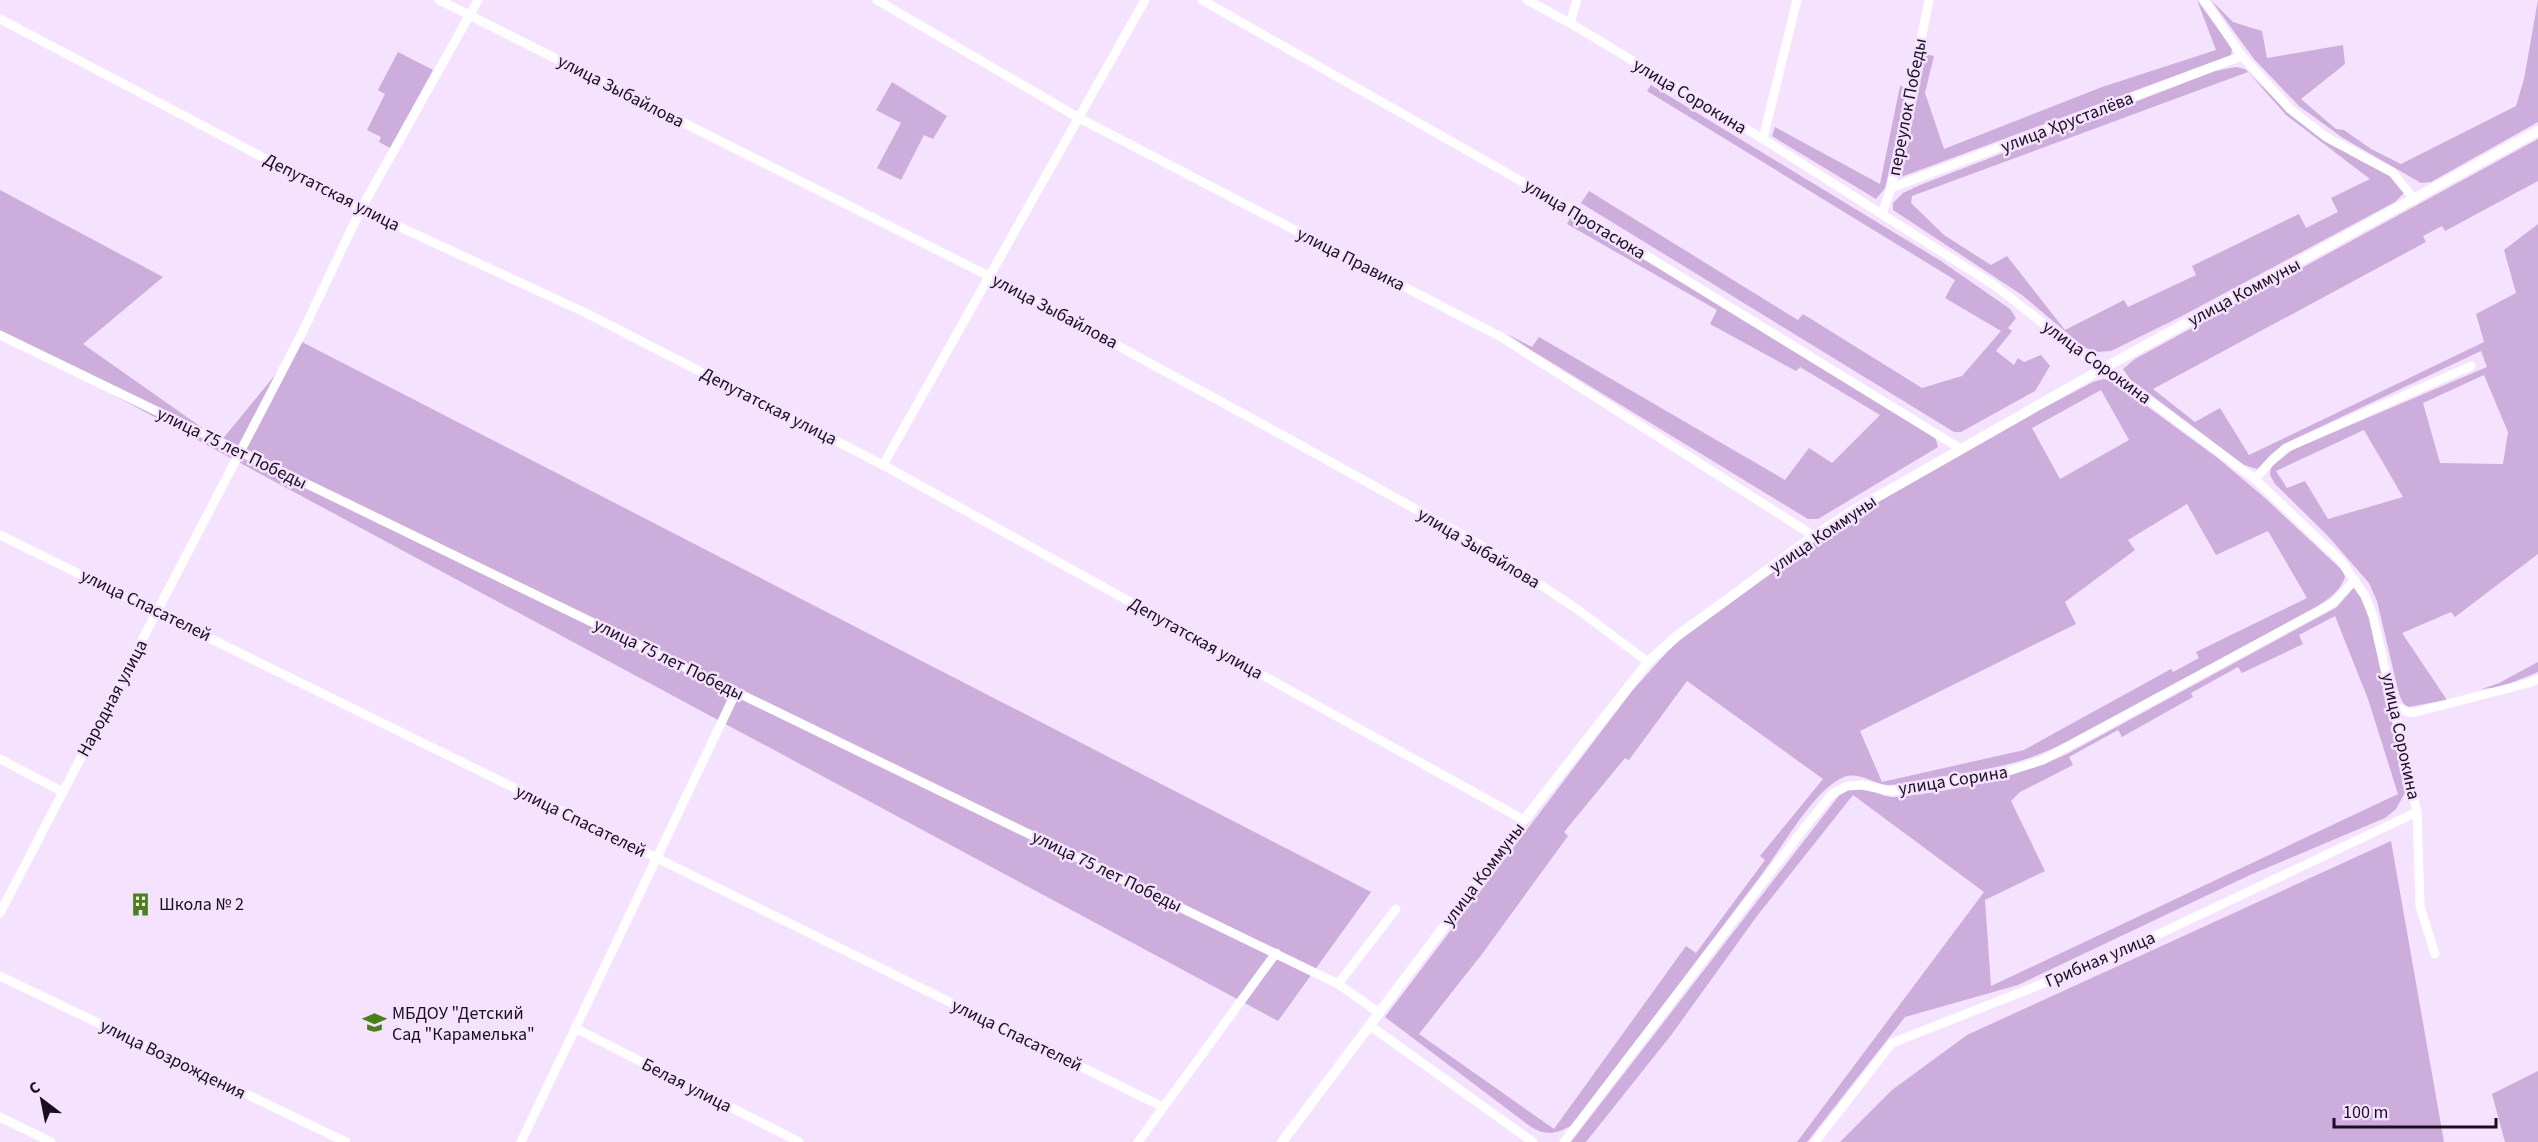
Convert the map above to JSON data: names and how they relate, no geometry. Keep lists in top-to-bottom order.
{
  "streets": {
    "street": [
      "улица Зыбайлова",
      "улица Сорокина",
      "переулок Победы",
      "улица Хрусталёва",
      "Депутатская улица",
      "улица Протасюка",
      "улица Правика",
      "улица Коммуны",
      "улица 75 лет Победы",
      "улица Спасателей",
      "Народная улица",
      "улица Сорина",
      "Грибная улица",
      "улица Возрождения",
      "Белая улица"
    ]
  },
  "crossings": [
    ["улица Зыбайлова", "улица Коммуны"],
    ["улица Зыбайлова", "Народная улица"],
    ["улица Сорокина", "переулок Победы"],
    ["улица Сорокина", "улица Коммуны"],
    ["улица Сорокина", "улица Сорина"],
    ["улица Сорокина", "Грибная улица"],
    ["переулок Победы", "улица Хрусталёва"],
    ["Депутатская улица", "улица Коммуны"],
    ["Депутатская улица", "Народная улица"],
    ["улица Протасюка", "улица Коммуны"],
    ["улица Правика", "улица Коммуны"],
    ["улица Коммуны", "улица 75 лет Победы"],
    ["улица 75 лет Победы", "Народная улица"],
    ["улица Спасателей", "Народная улица"]
  ],
  "places": {
    "building": ["Школа № 2"],
    "school or university": ["МБДОУ \"Детский Сад \"Карамелька\""]
  },
  "scale_bar": "100 m",
  "north": "top left"
}
